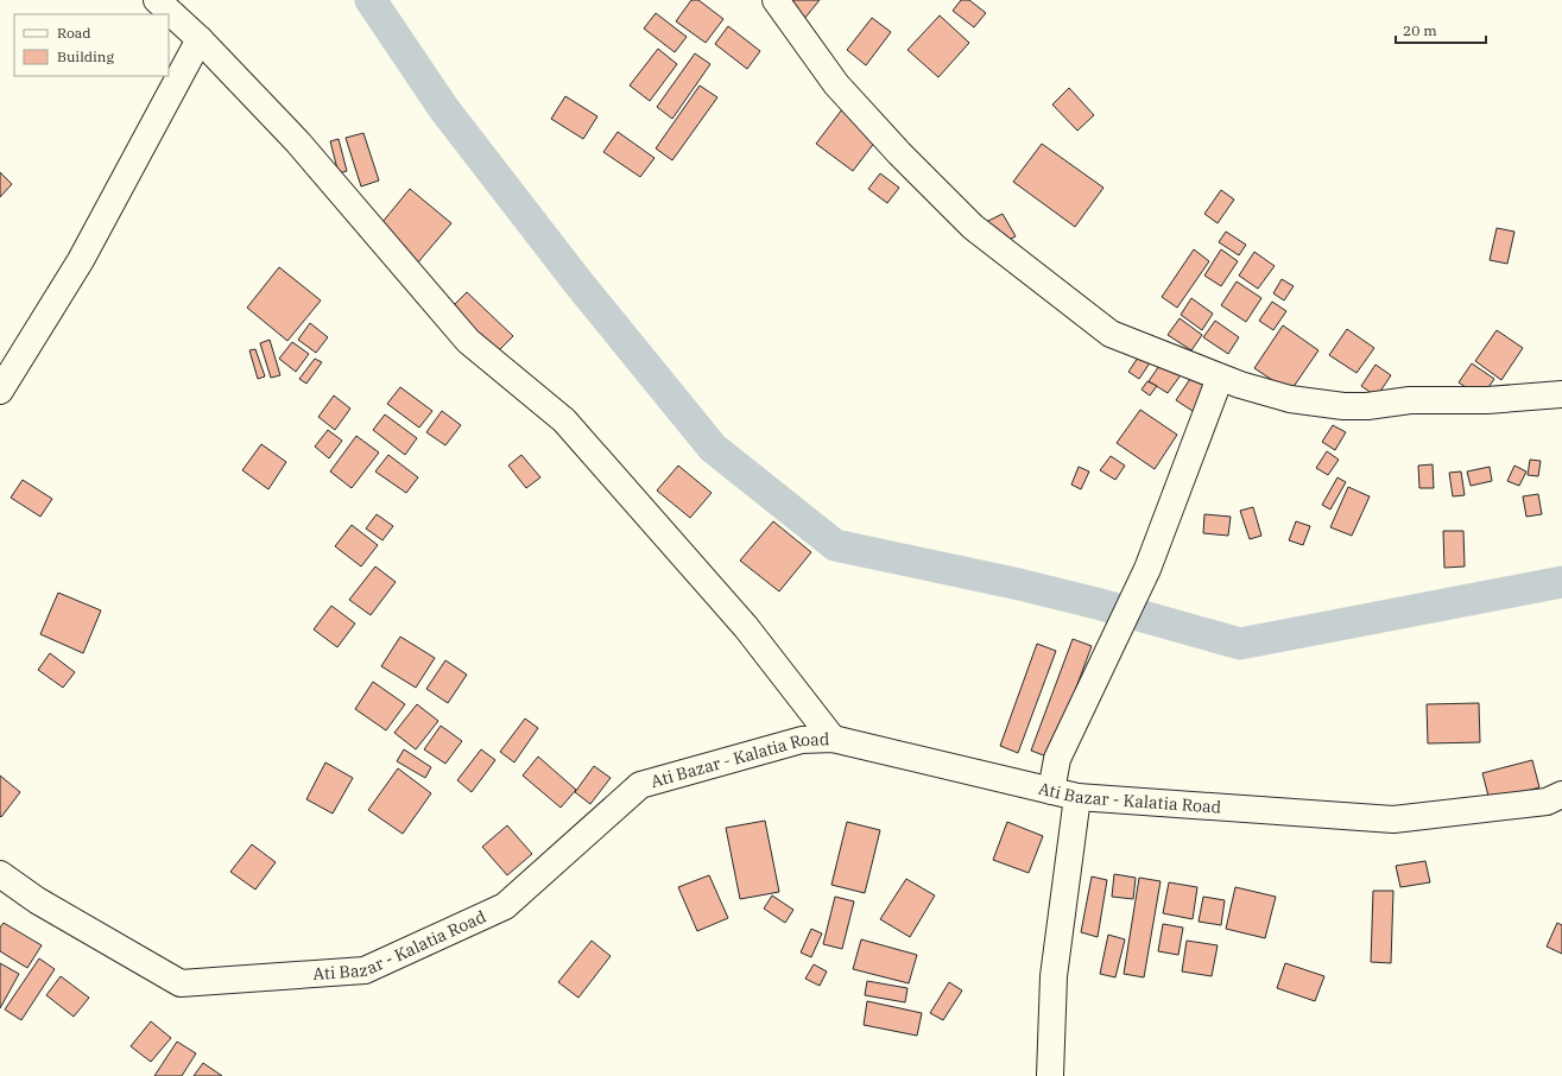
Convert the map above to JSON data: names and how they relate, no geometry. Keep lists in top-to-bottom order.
{
  "streets": {
    "street": ["Ati Bazar - Kalatia Road"]
  },
  "legend": ["Road", "Building"],
  "scale_bar": "20 m"
}
